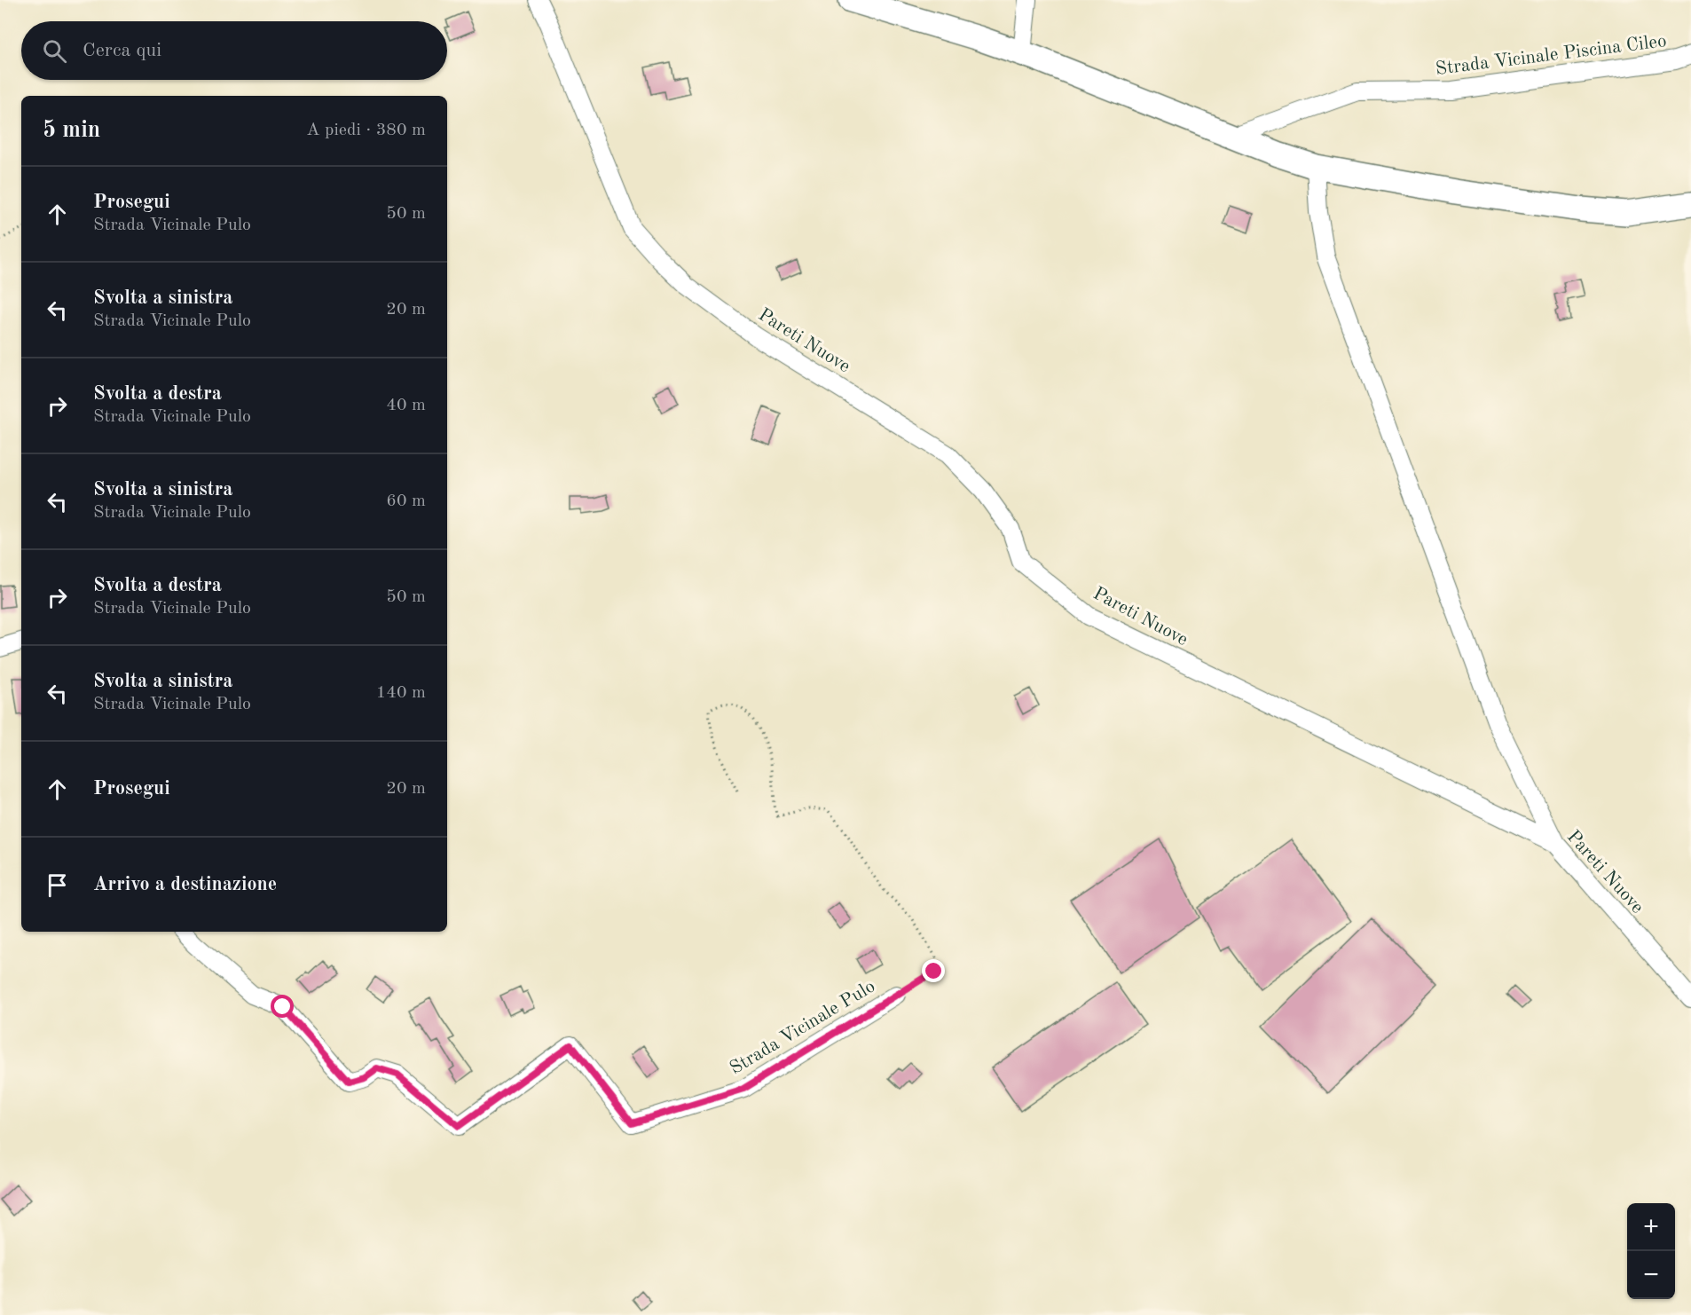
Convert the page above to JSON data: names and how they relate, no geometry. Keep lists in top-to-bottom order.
{
  "streets": {
    "street": ["Strada Vicinale Piscina Cileo", "Pareti Nuove", "Strada Vicinale Pulo"]
  },
  "page": {
    "search": "Cerca qui",
    "heading": ["5 min", "A piedi · 380 m"],
    "list": [
      ["Prosegui", "Strada Vicinale Pulo", "50 m"],
      ["Svolta a sinistra", "Strada Vicinale Pulo", "20 m"],
      ["Svolta a destra", "Strada Vicinale Pulo", "40 m"],
      ["Svolta a sinistra", "Strada Vicinale Pulo", "60 m"],
      ["Svolta a destra", "Strada Vicinale Pulo", "50 m"],
      ["Svolta a sinistra", "Strada Vicinale Pulo", "140 m"],
      ["Prosegui", "20 m"],
      "Arrivo a destinazione"
    ],
    "map_buttons": ["+", "−"]
  }
}
